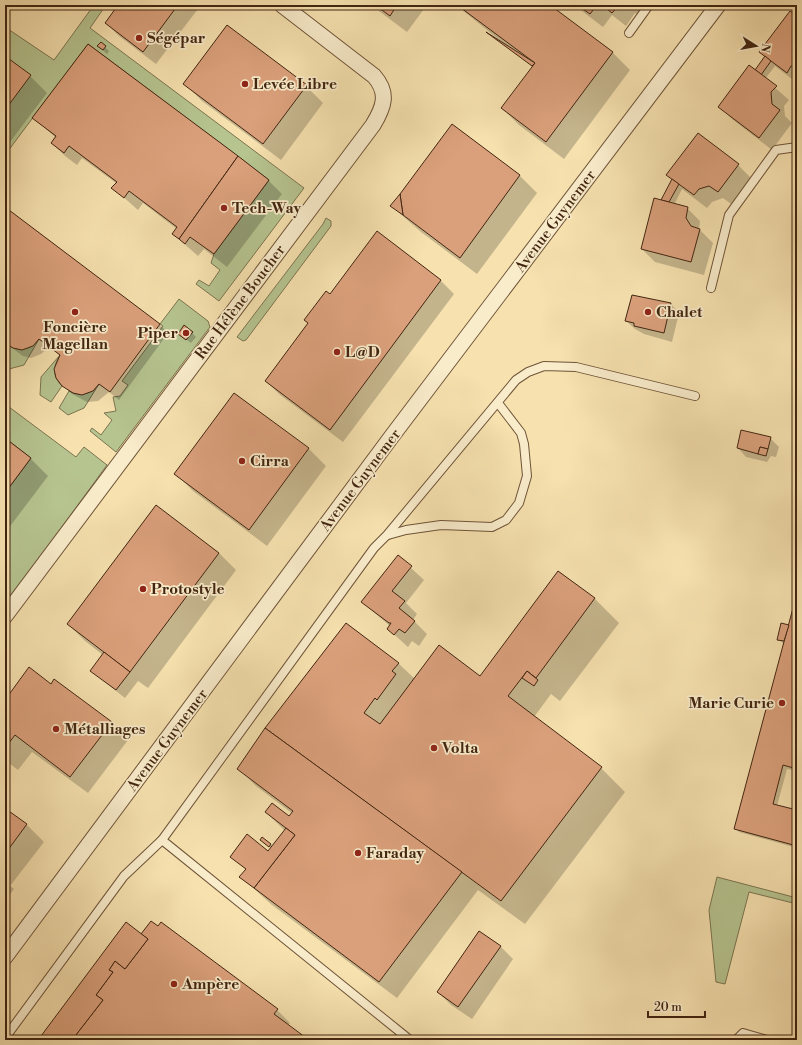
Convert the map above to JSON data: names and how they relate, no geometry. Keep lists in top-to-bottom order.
{
  "streets": {
    "street": ["Avenue Guynemer", "Rue Hélène Boucher"]
  },
  "places": [
    "Ségépar",
    "Levée Libre",
    "Tech-Way",
    "Foncière Magellan",
    "Chalet",
    "Piper",
    "L@D",
    "Cirra",
    "Protostyle",
    "Marie Curie",
    "Métalliages",
    "Volta",
    "Faraday",
    "Ampère"
  ],
  "scale_bar": "20 m",
  "north": "right"
}
